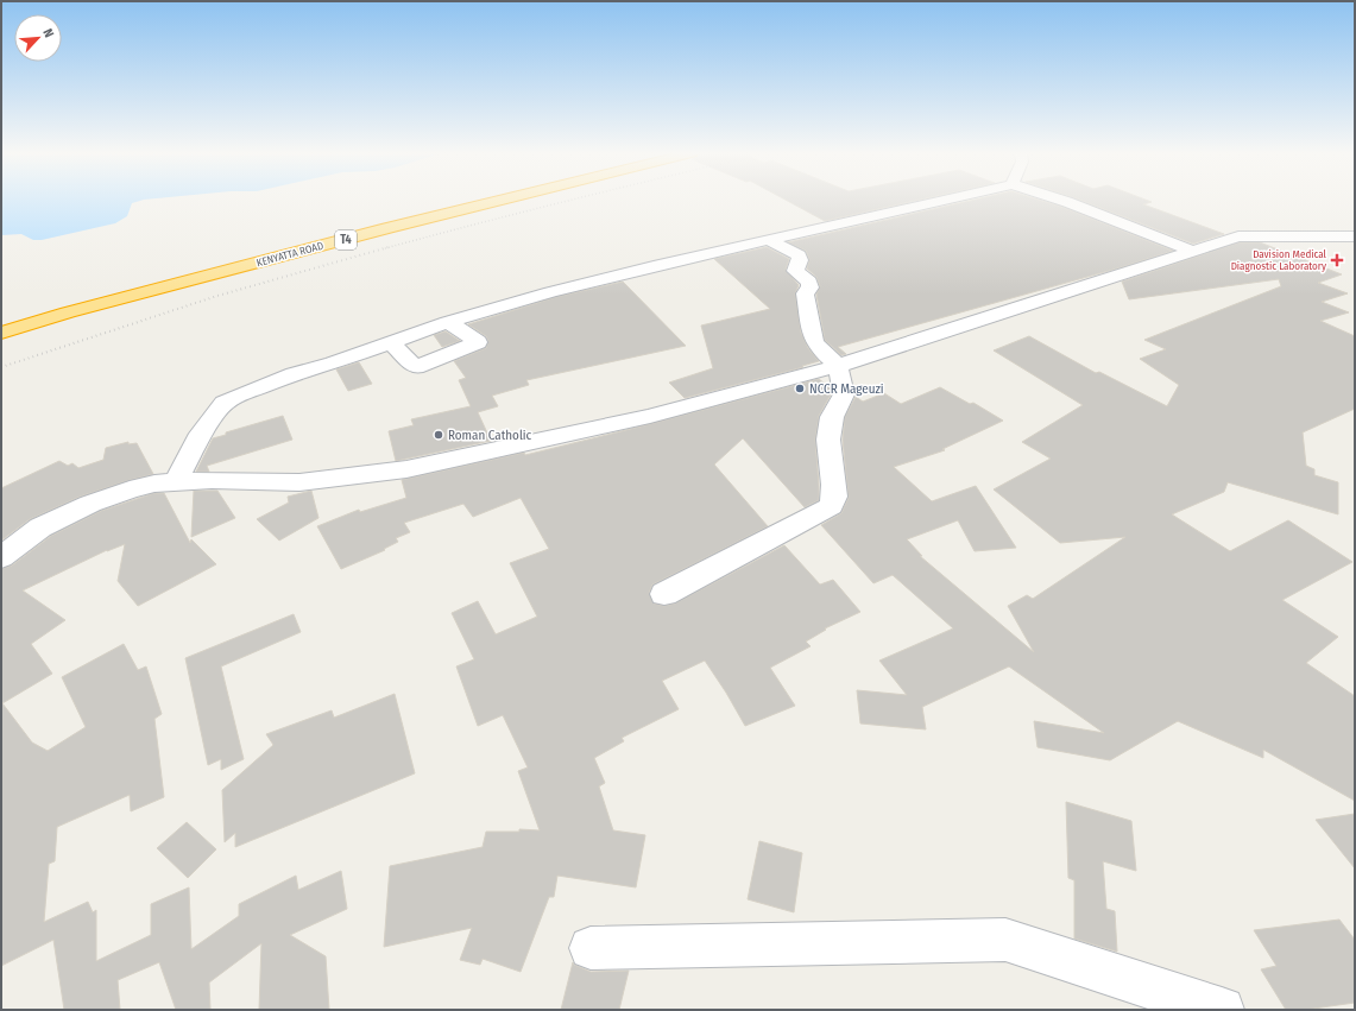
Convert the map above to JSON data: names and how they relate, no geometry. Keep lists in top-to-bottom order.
{
  "streets": {
    "highway": ["T4", "KENYATTA ROAD"]
  },
  "places": {
    "health": ["Davision Medical Diagnostic Laboratory"],
    "other": ["NCCR Mageuzi", "Roman Catholic"]
  },
  "north": "top right"
}
